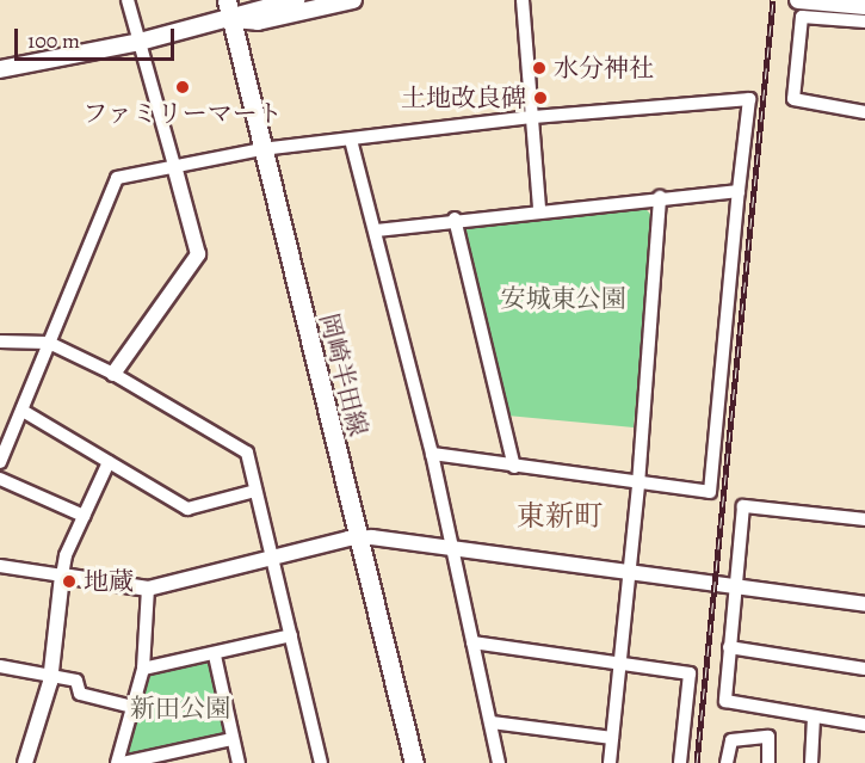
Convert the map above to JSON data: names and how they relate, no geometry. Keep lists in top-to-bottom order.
{
  "streets": {
    "main road": ["岡崎半田線"]
  },
  "districts": ["東新町"],
  "parks": ["安城東公園", "新田公園"],
  "places": [
    "水分神社",
    "ファミリーマート",
    "土地改良碑",
    "地蔵"
  ],
  "scale_bar": "100 m"
}
